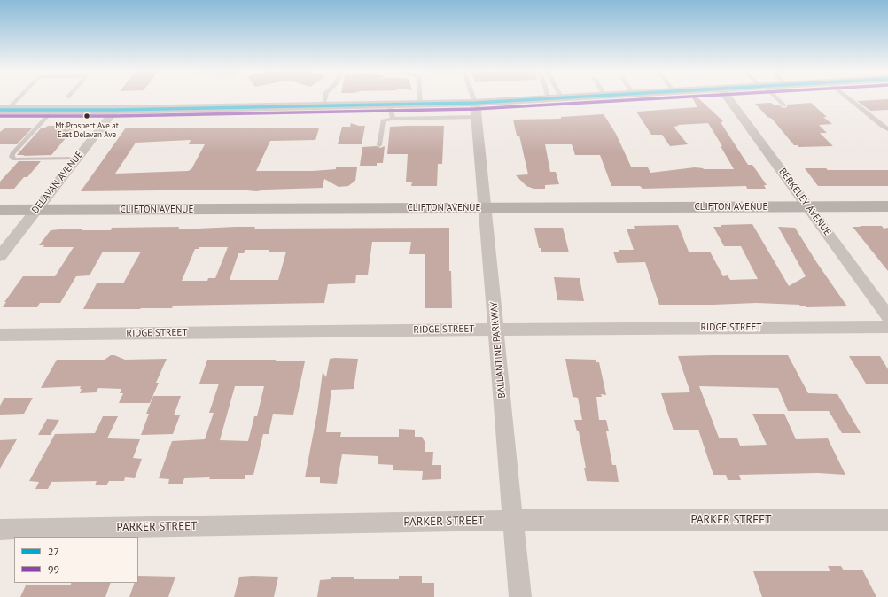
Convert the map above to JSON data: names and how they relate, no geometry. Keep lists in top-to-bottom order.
{
  "streets": {
    "main road": ["CLIFTON AVENUE"],
    "street": [
      "DELAVAN AVENUE",
      "BERKELEY AVENUE",
      "RIDGE STREET",
      "BALLANTINE PARKWAY",
      "PARKER STREET"
    ]
  },
  "crossings": [
    ["DELAVAN AVENUE", "CLIFTON AVENUE"],
    ["BERKELEY AVENUE", "CLIFTON AVENUE"],
    ["CLIFTON AVENUE", "BALLANTINE PARKWAY"],
    ["RIDGE STREET", "BALLANTINE PARKWAY"],
    ["BALLANTINE PARKWAY", "PARKER STREET"]
  ],
  "places": ["Mt Prospect Ave at East Delavan Ave"],
  "lines": ["transit line 27", "transit line 99"],
  "legend": ["27", "99"]
}
